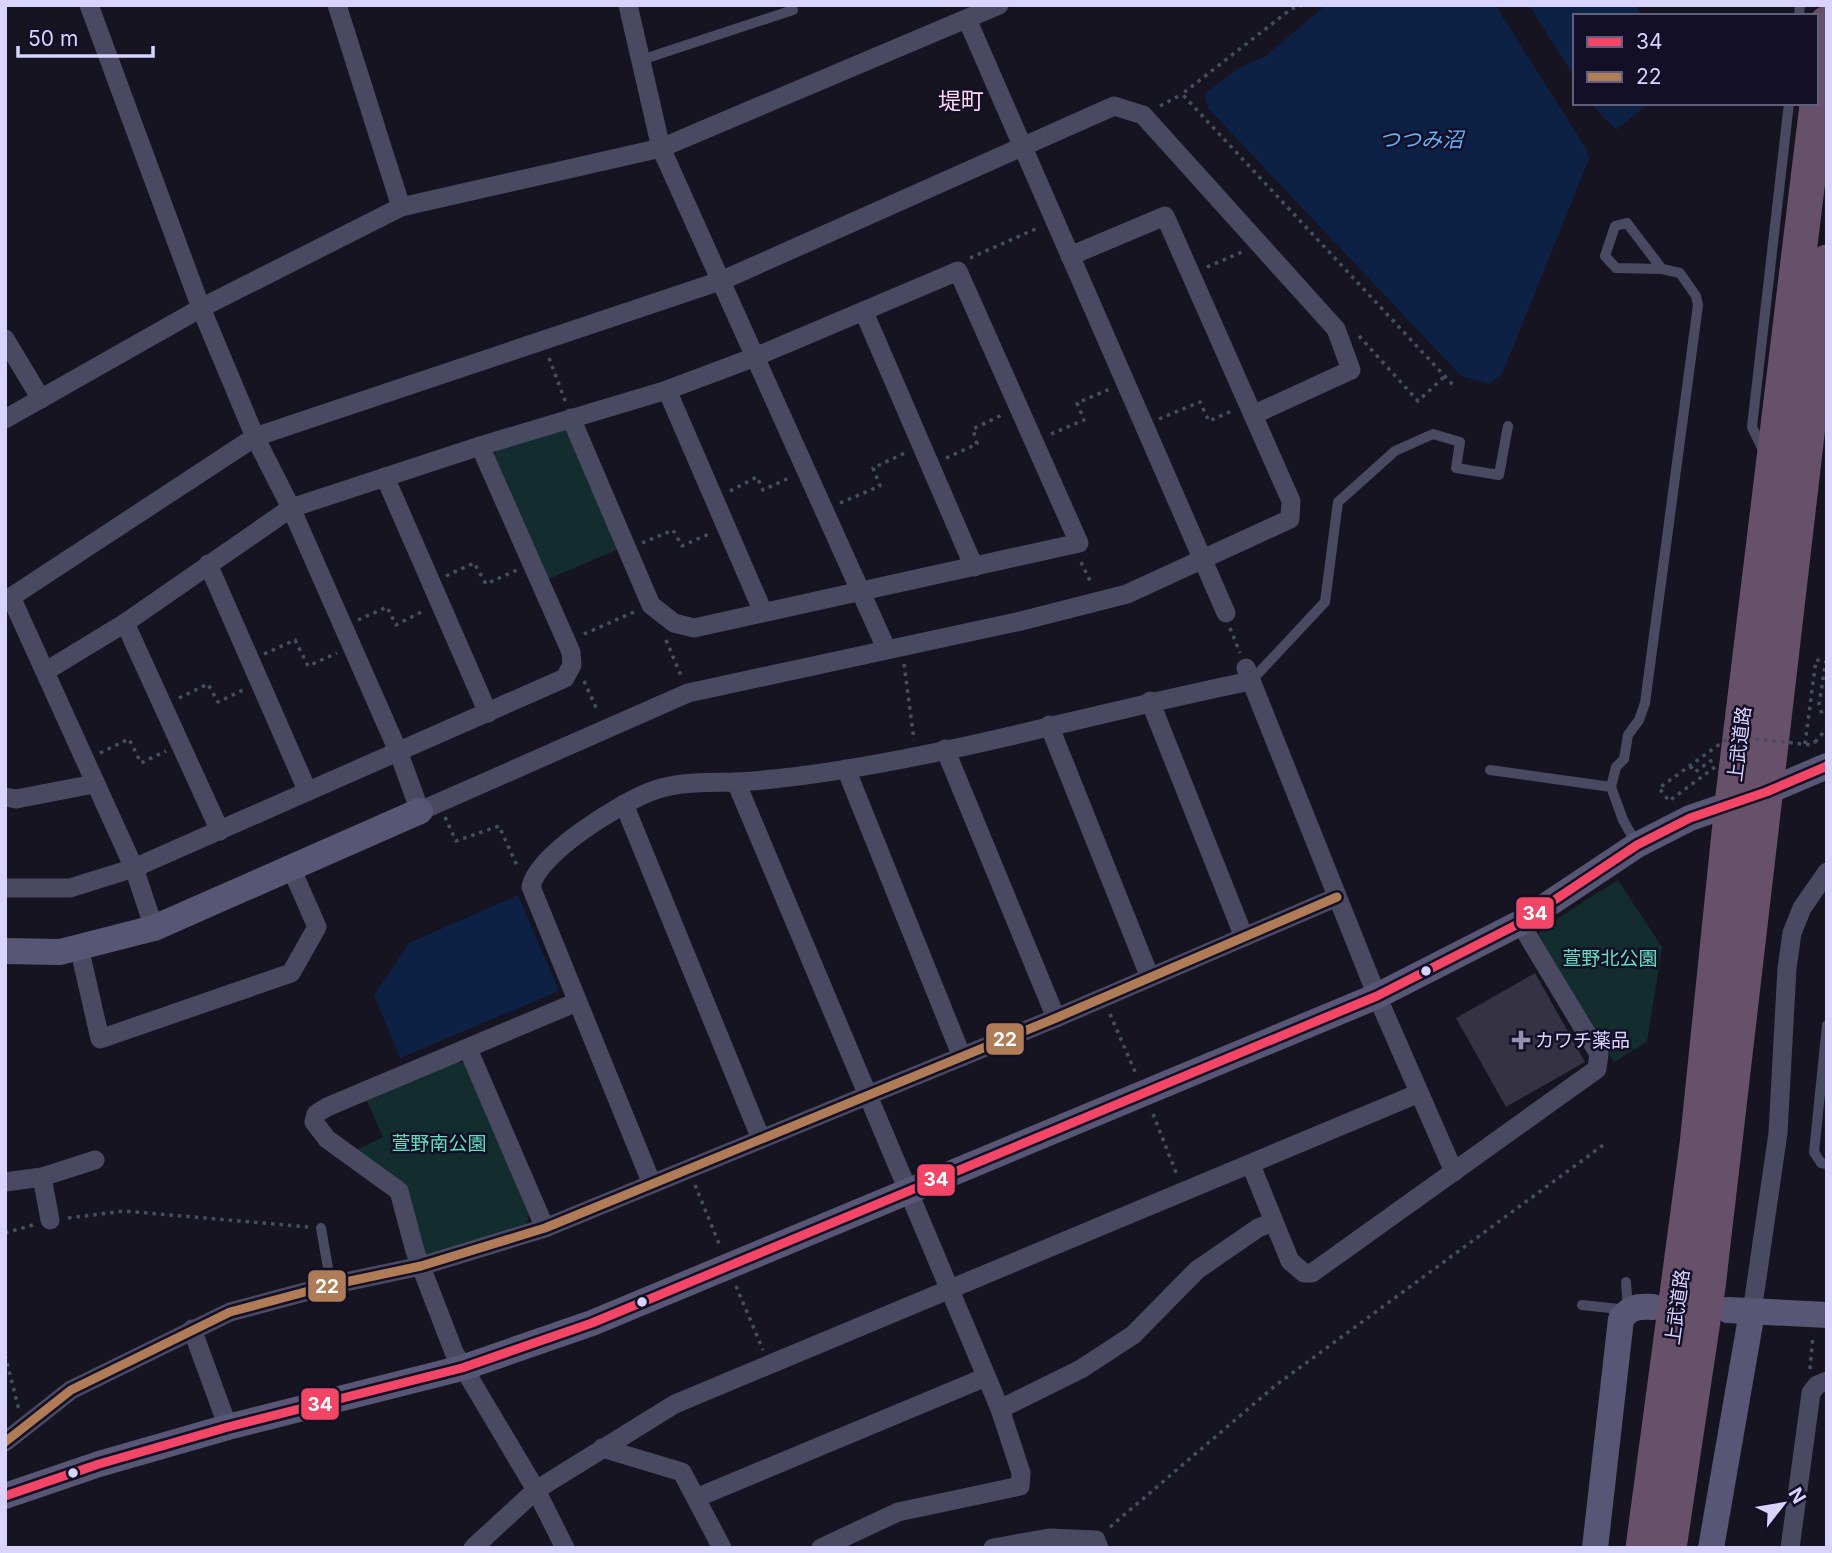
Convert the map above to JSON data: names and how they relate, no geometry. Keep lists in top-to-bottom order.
{
  "streets": {
    "highway": ["上武道路"]
  },
  "districts": ["堤町"],
  "water": ["つつみ沼"],
  "parks": ["萱野北公園", "萱野南公園"],
  "places": {
    "health": ["カワチ薬品"]
  },
  "lines": ["transit line 34", "transit line 22"],
  "legend": ["34", "22"],
  "scale_bar": "50 m",
  "north": "top right"
}
